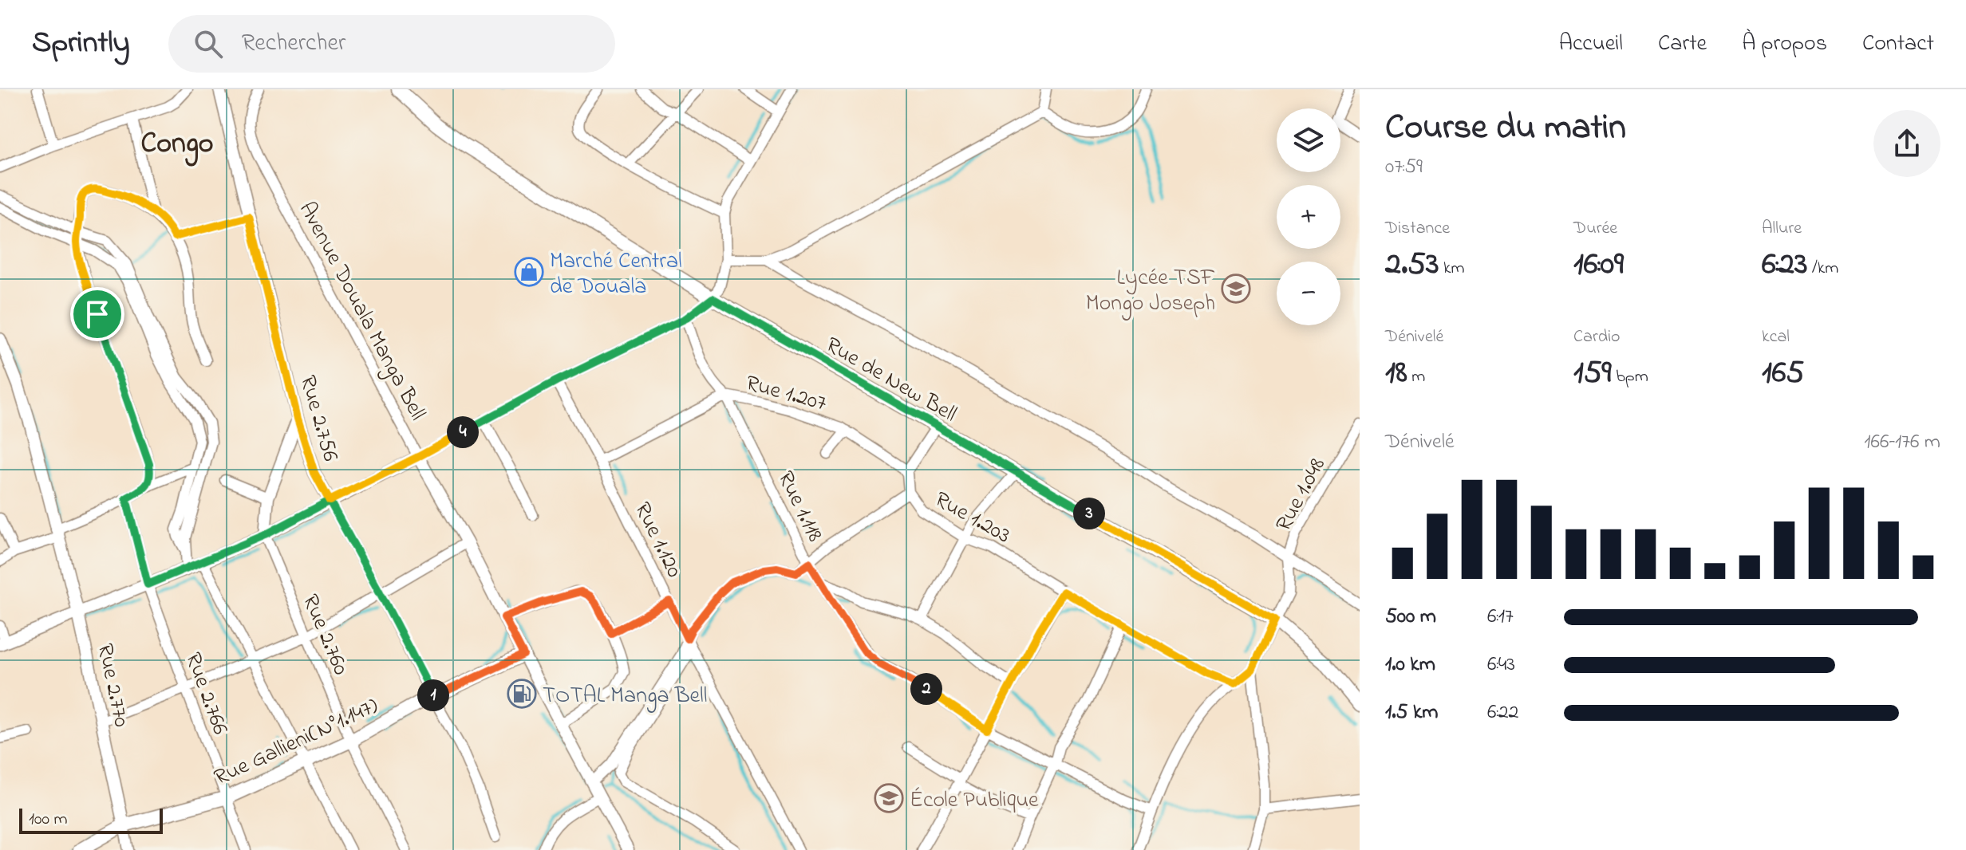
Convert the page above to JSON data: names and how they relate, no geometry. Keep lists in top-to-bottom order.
{
  "streets": {
    "main road": ["Rue de New Bell", "Rue Gallieni(N°1.147)"],
    "street": [
      "Avenue Douala Manga Bell",
      "Rue 1.207",
      "Rue 2.756",
      "Rue 1.048",
      "Rue 1.118",
      "Rue 1.203",
      "Rue 1.120",
      "Rue 2.760",
      "Rue 2.770",
      "Rue 2.766"
    ]
  },
  "crossings": [
    ["Avenue Douala Manga Bell", "Rue Gallieni(N°1.147)"],
    ["Rue de New Bell", "Rue 1.048"],
    ["Rue 1.207", "Rue 1.118"],
    ["Rue 1.207", "Rue 1.120"],
    ["Rue 2.756", "Rue Gallieni(N°1.147)"],
    ["Rue 1.118", "Rue 1.203"],
    ["Rue 2.760", "Rue Gallieni(N°1.147)"],
    ["Rue 2.770", "Rue Gallieni(N°1.147)"],
    ["Rue 2.766", "Rue Gallieni(N°1.147)"]
  ],
  "districts": ["Congo"],
  "places": {
    "shop": ["Marché Central de Douala"],
    "school or university": ["Lycée TSF Mongo Joseph", "École Publique"],
    "fuel station": ["TOTAL Manga Bell"]
  },
  "scale_bar": "100 m",
  "page": {
    "header": "Sprintly",
    "search": "Rechercher",
    "nav": [
      "Accueil",
      "Carte",
      "À propos",
      "Contact"
    ],
    "heading": ["Course du matin", "07:59"],
    "map_buttons": ["+", "−"],
    "stats": [
      ["Distance", "2.53 km"],
      ["Durée", "16:09"],
      ["Allure", "6:23 /km"],
      ["Dénivelé", "18 m"],
      ["Cardio", "159 bpm"],
      ["kcal", "165"]
    ],
    "chart": ["Dénivelé", "166–176 m"],
    "pins": [
      "4",
      "3",
      "2",
      "1"
    ],
    "list": [
      {
        "name": "500 m",
        "note": "6:17"
      },
      {
        "name": "1.0 km",
        "note": "6:43"
      },
      {
        "name": "1.5 km",
        "note": "6:22"
      }
    ],
    "scale": "100 m"
  }
}
